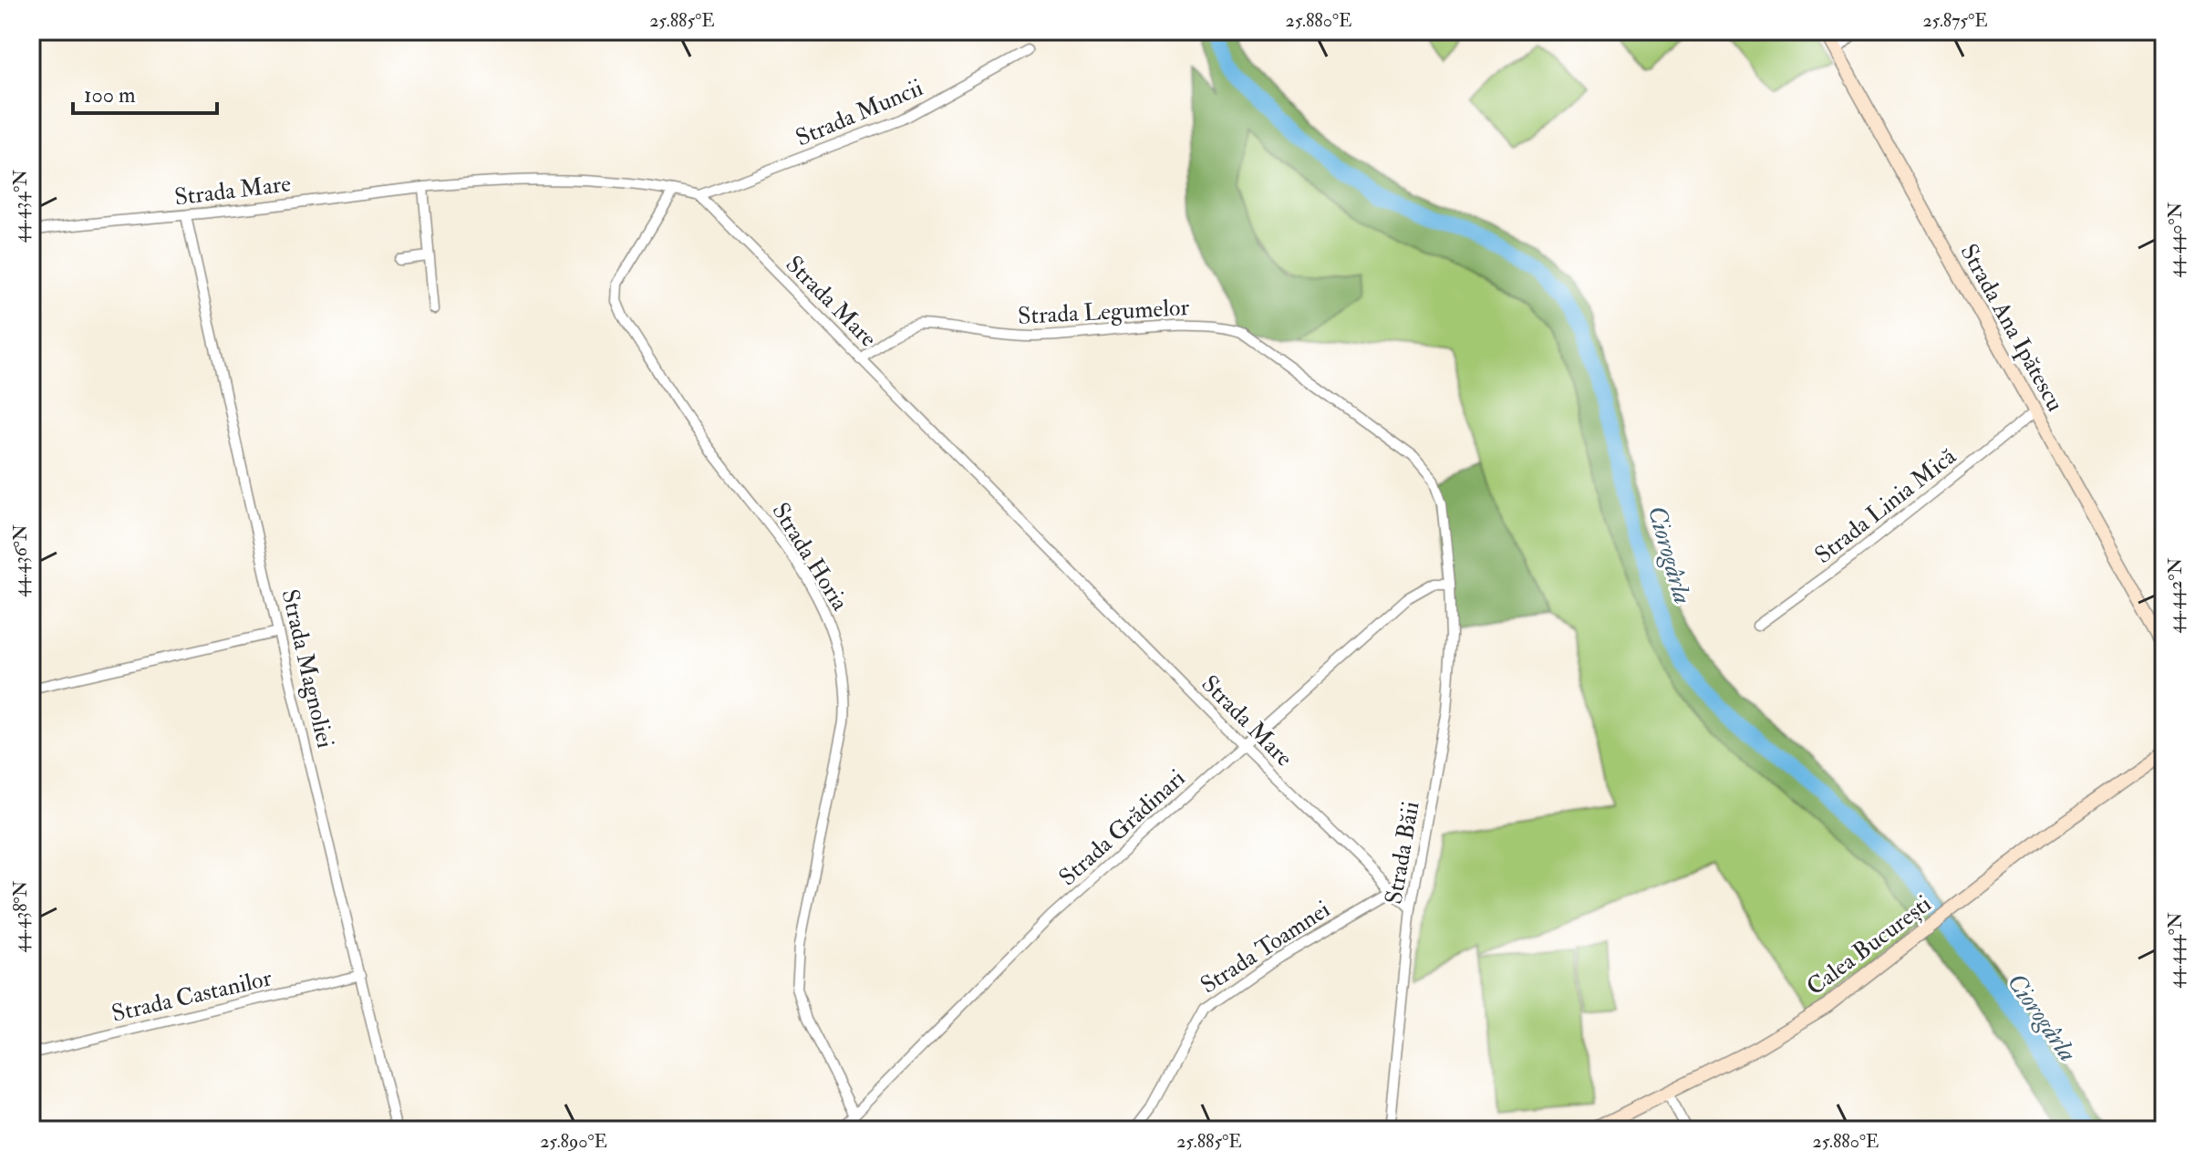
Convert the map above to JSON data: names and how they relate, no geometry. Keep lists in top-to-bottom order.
{
  "streets": {
    "main road": ["Strada Ana Ipătescu", "Calea București"],
    "street": [
      "Strada Muncii",
      "Strada Mare",
      "Strada Legumelor",
      "Strada Linia Mică",
      "Strada Horia",
      "Strada Magnoliei",
      "Strada Grădinari",
      "Strada Băii",
      "Strada Toamnei",
      "Strada Castanilor"
    ]
  },
  "crossings": [
    ["Strada Muncii", "Strada Mare"],
    ["Strada Mare", "Strada Legumelor"],
    ["Strada Mare", "Strada Horia"],
    ["Strada Mare", "Strada Magnoliei"],
    ["Strada Mare", "Strada Grădinari"],
    ["Strada Mare", "Strada Băii"],
    ["Strada Mare", "Strada Toamnei"],
    ["Strada Legumelor", "Strada Băii"],
    ["Strada Ana Ipătescu", "Strada Linia Mică"],
    ["Strada Horia", "Strada Grădinari"],
    ["Strada Magnoliei", "Strada Castanilor"],
    ["Strada Grădinari", "Strada Băii"]
  ],
  "water": ["Ciorogârla"],
  "scale_bar": "100 m",
  "coordinates": [
    "25.885°E",
    "25.880°E",
    "25.875°E",
    "44.434°N",
    "44.440°N",
    "44.436°N",
    "44.442°N",
    "44.438°N",
    "44.444°N",
    "25.890°E"
  ]
}
